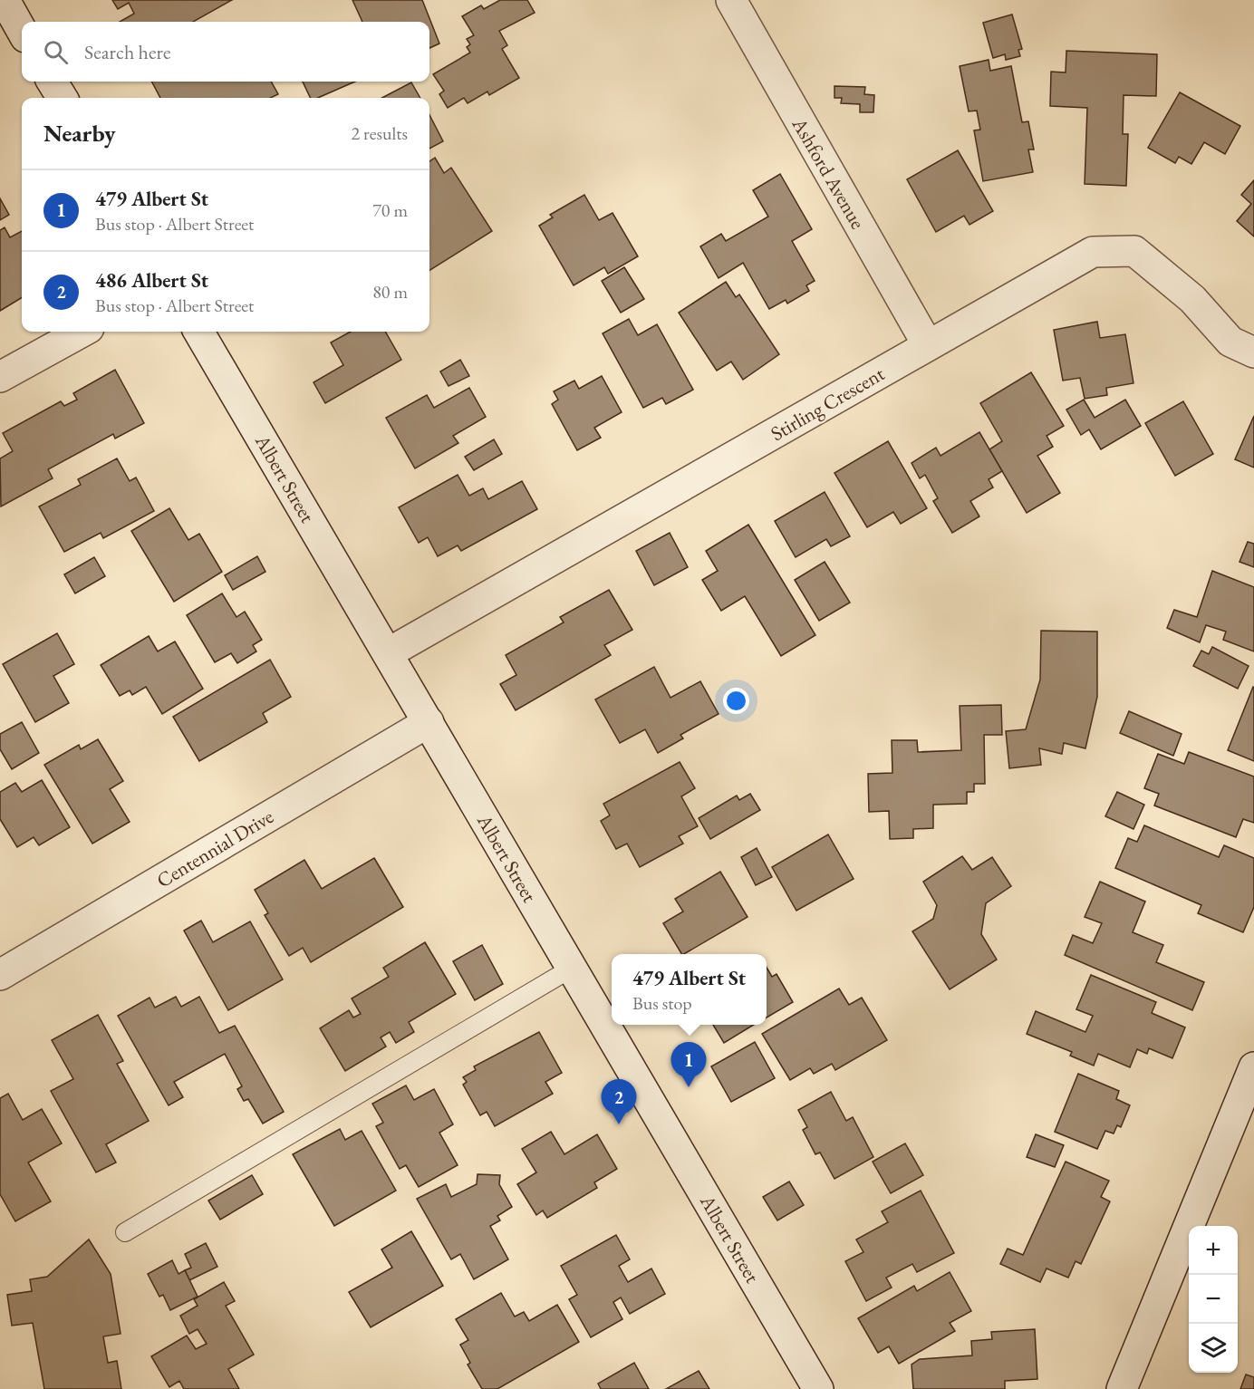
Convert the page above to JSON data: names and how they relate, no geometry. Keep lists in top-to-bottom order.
{
  "streets": {
    "street": [
      "Ashford Avenue",
      "Stirling Crescent",
      "Albert Street",
      "Centennial Drive"
    ]
  },
  "crossings": [
    ["Ashford Avenue", "Stirling Crescent"],
    ["Stirling Crescent", "Albert Street"],
    ["Albert Street", "Centennial Drive"]
  ],
  "page": {
    "search": "Search here",
    "heading": ["Nearby", "2 results"],
    "list": [
      {
        "mark": "1",
        "name": "479 Albert St",
        "note": "Bus stop · Albert Street",
        "value": "70 m"
      },
      {
        "mark": "2",
        "name": "486 Albert St",
        "note": "Bus stop · Albert Street",
        "value": "80 m"
      }
    ],
    "popup": ["479 Albert St", "Bus stop"],
    "pins": ["1", "2"],
    "map_buttons": ["+", "−"]
  }
}
